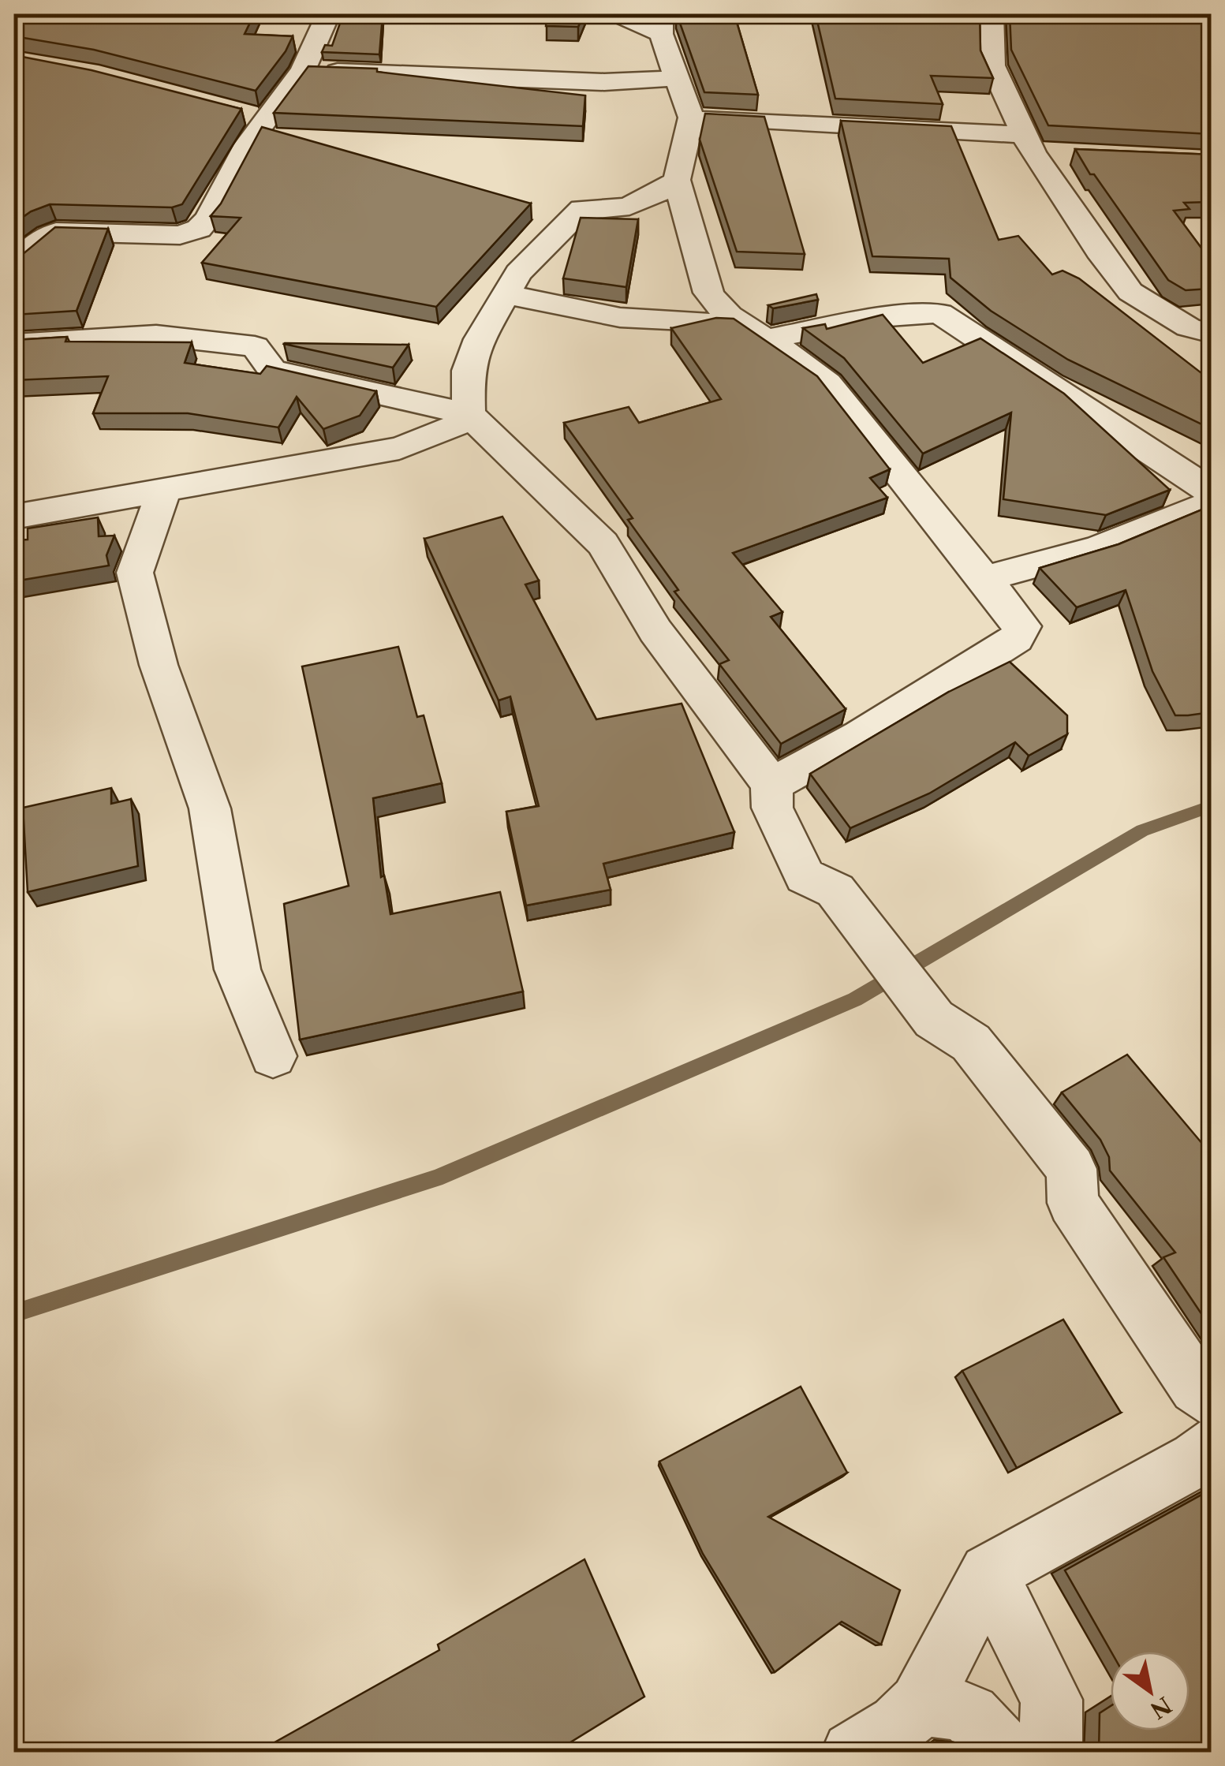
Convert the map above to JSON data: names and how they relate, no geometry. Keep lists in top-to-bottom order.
{
  "north": "bottom right"
}
